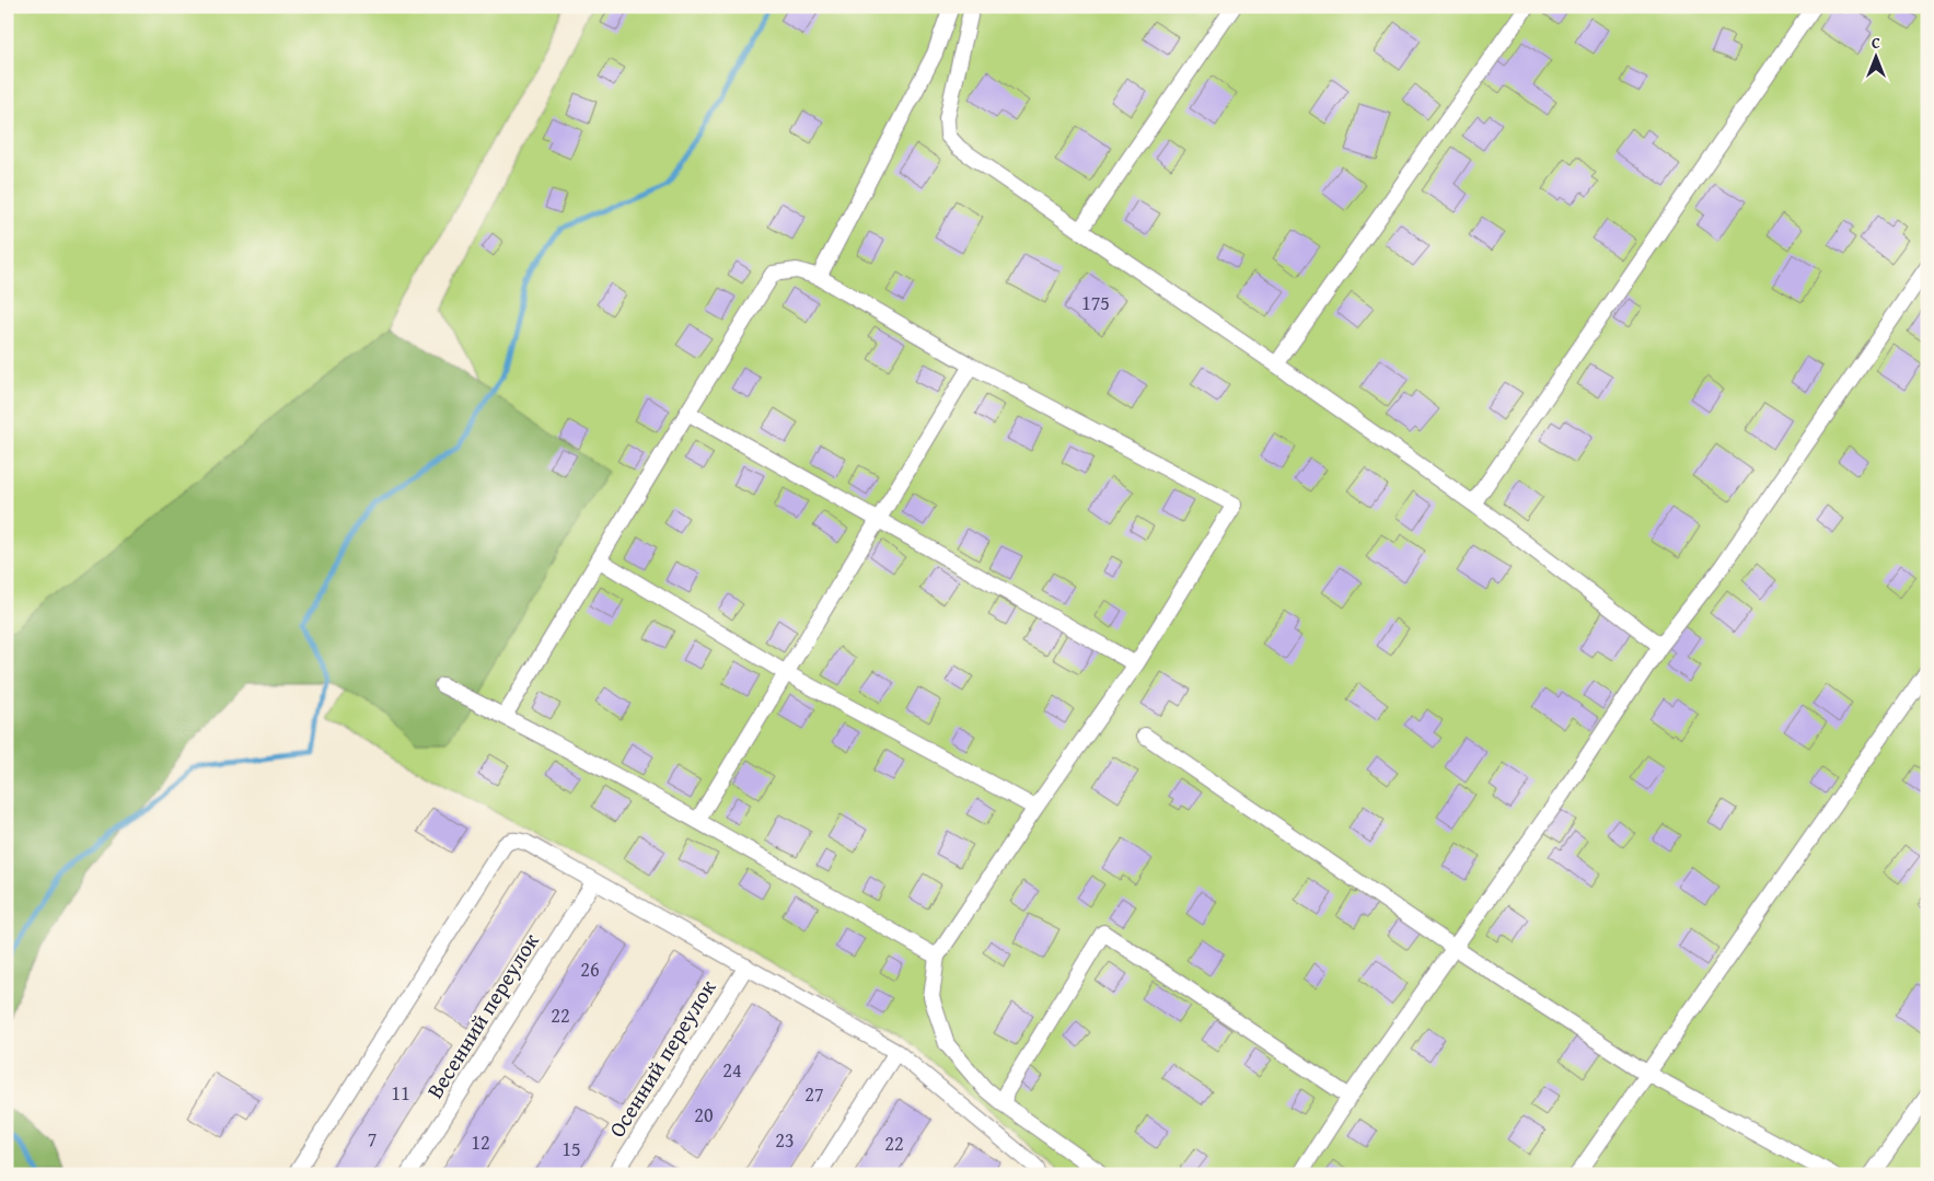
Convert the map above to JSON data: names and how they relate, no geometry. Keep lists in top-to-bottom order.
{
  "streets": {
    "street": ["Весенний переулок", "Осенний переулок"]
  },
  "house_numbers": [
    "175",
    "26",
    "22",
    "24",
    "11",
    "27",
    "20",
    "7",
    "23",
    "12",
    "22",
    "15"
  ],
  "north": "top"
}
